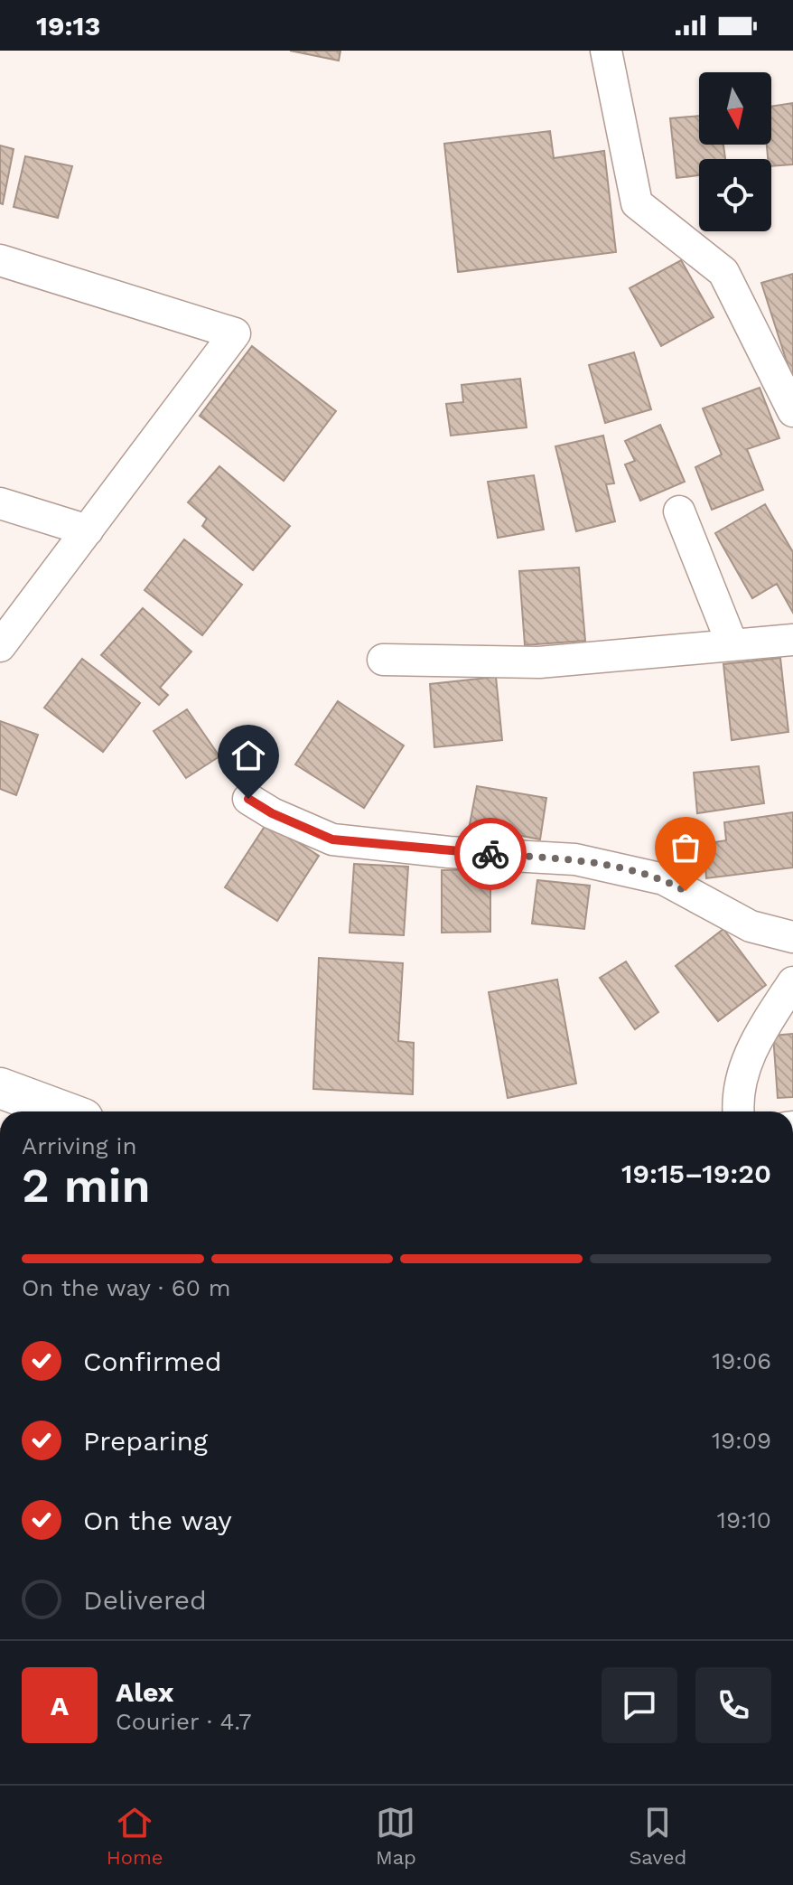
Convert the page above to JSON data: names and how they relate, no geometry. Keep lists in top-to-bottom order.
{
  "north": "bottom",
  "page": {
    "status": "19:13",
    "heading": ["2 min", "Arriving in", "19:15–19:20"],
    "panel": ["Alex", "Courier · 4.7"],
    "bar": "On the way · 60 m",
    "list": [
      ["Confirmed", "19:06"],
      ["Preparing", "19:09"],
      ["On the way", "19:10"],
      "Delivered"
    ],
    "round": "A",
    "tabs": ["Home", "Map", "Saved"]
  }
}
